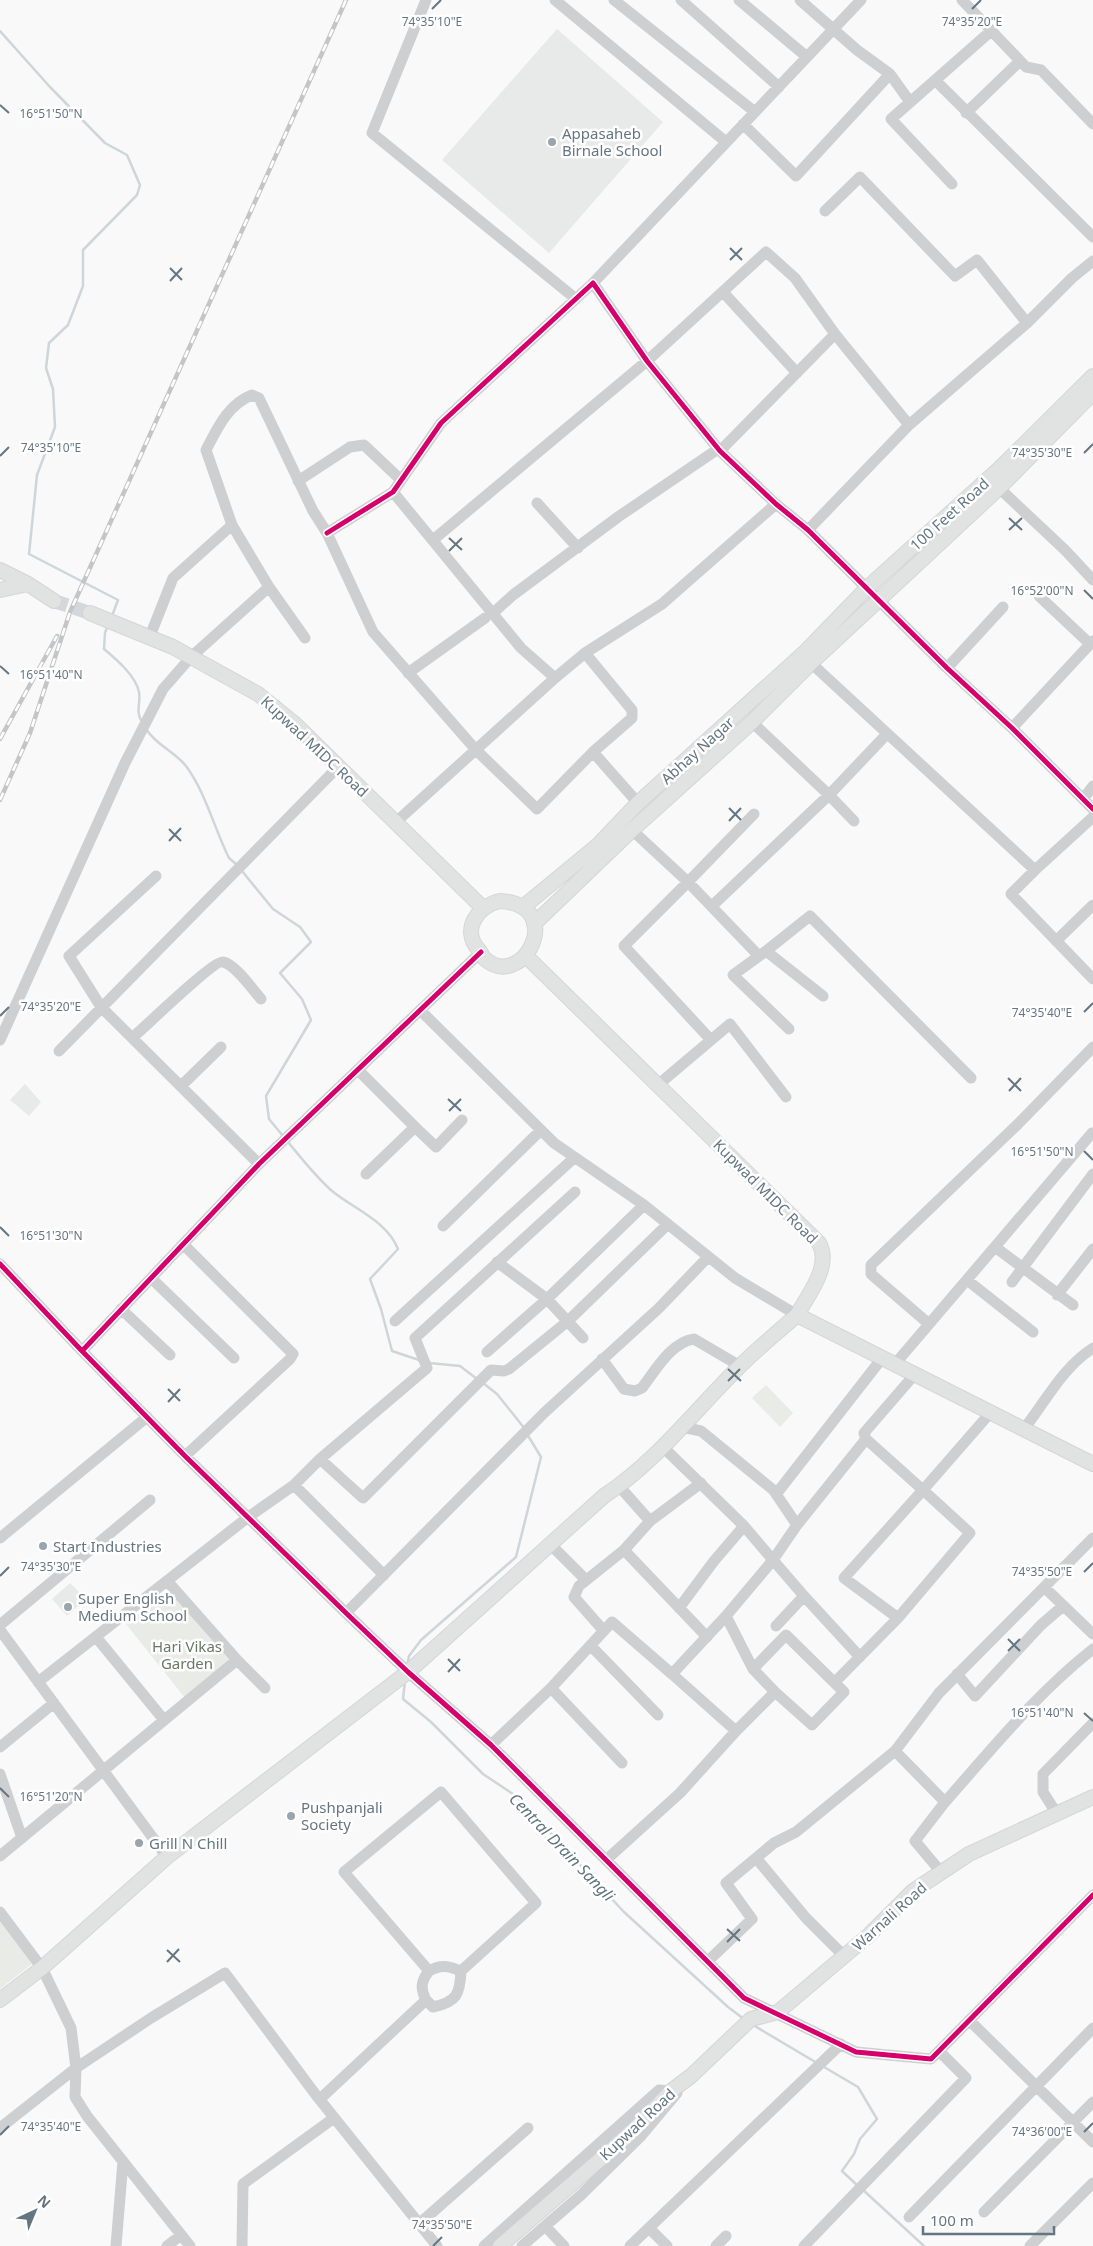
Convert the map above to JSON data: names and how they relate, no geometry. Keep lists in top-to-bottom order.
{
  "streets": {
    "main road": [
      "100 Feet Road",
      "Kupwad MIDC Road",
      "Abhay Nagar",
      "Warnali Road",
      "Kupwad Road"
    ]
  },
  "crossings": [
    ["100 Feet Road", "Abhay Nagar"],
    ["Kupwad MIDC Road", "Abhay Nagar"],
    ["Warnali Road", "Kupwad Road"]
  ],
  "water": ["Central Drain Sangli"],
  "parks": ["Hari Vikas Garden"],
  "places": [
    "Appasaheb Birnale School",
    "Start Industries",
    "Super English Medium School",
    "Pushpanjali Society",
    "Grill N Chill"
  ],
  "scale_bar": "100 m",
  "north": "top right",
  "coordinates": [
    "74°35'10\"E",
    "74°35'20\"E",
    "16°51'50\"N",
    "74°35'30\"E",
    "16°52'00\"N",
    "16°51'40\"N",
    "74°35'40\"E",
    "16°51'30\"N",
    "74°35'50\"E",
    "16°51'20\"N",
    "74°36'00\"E"
  ]
}
